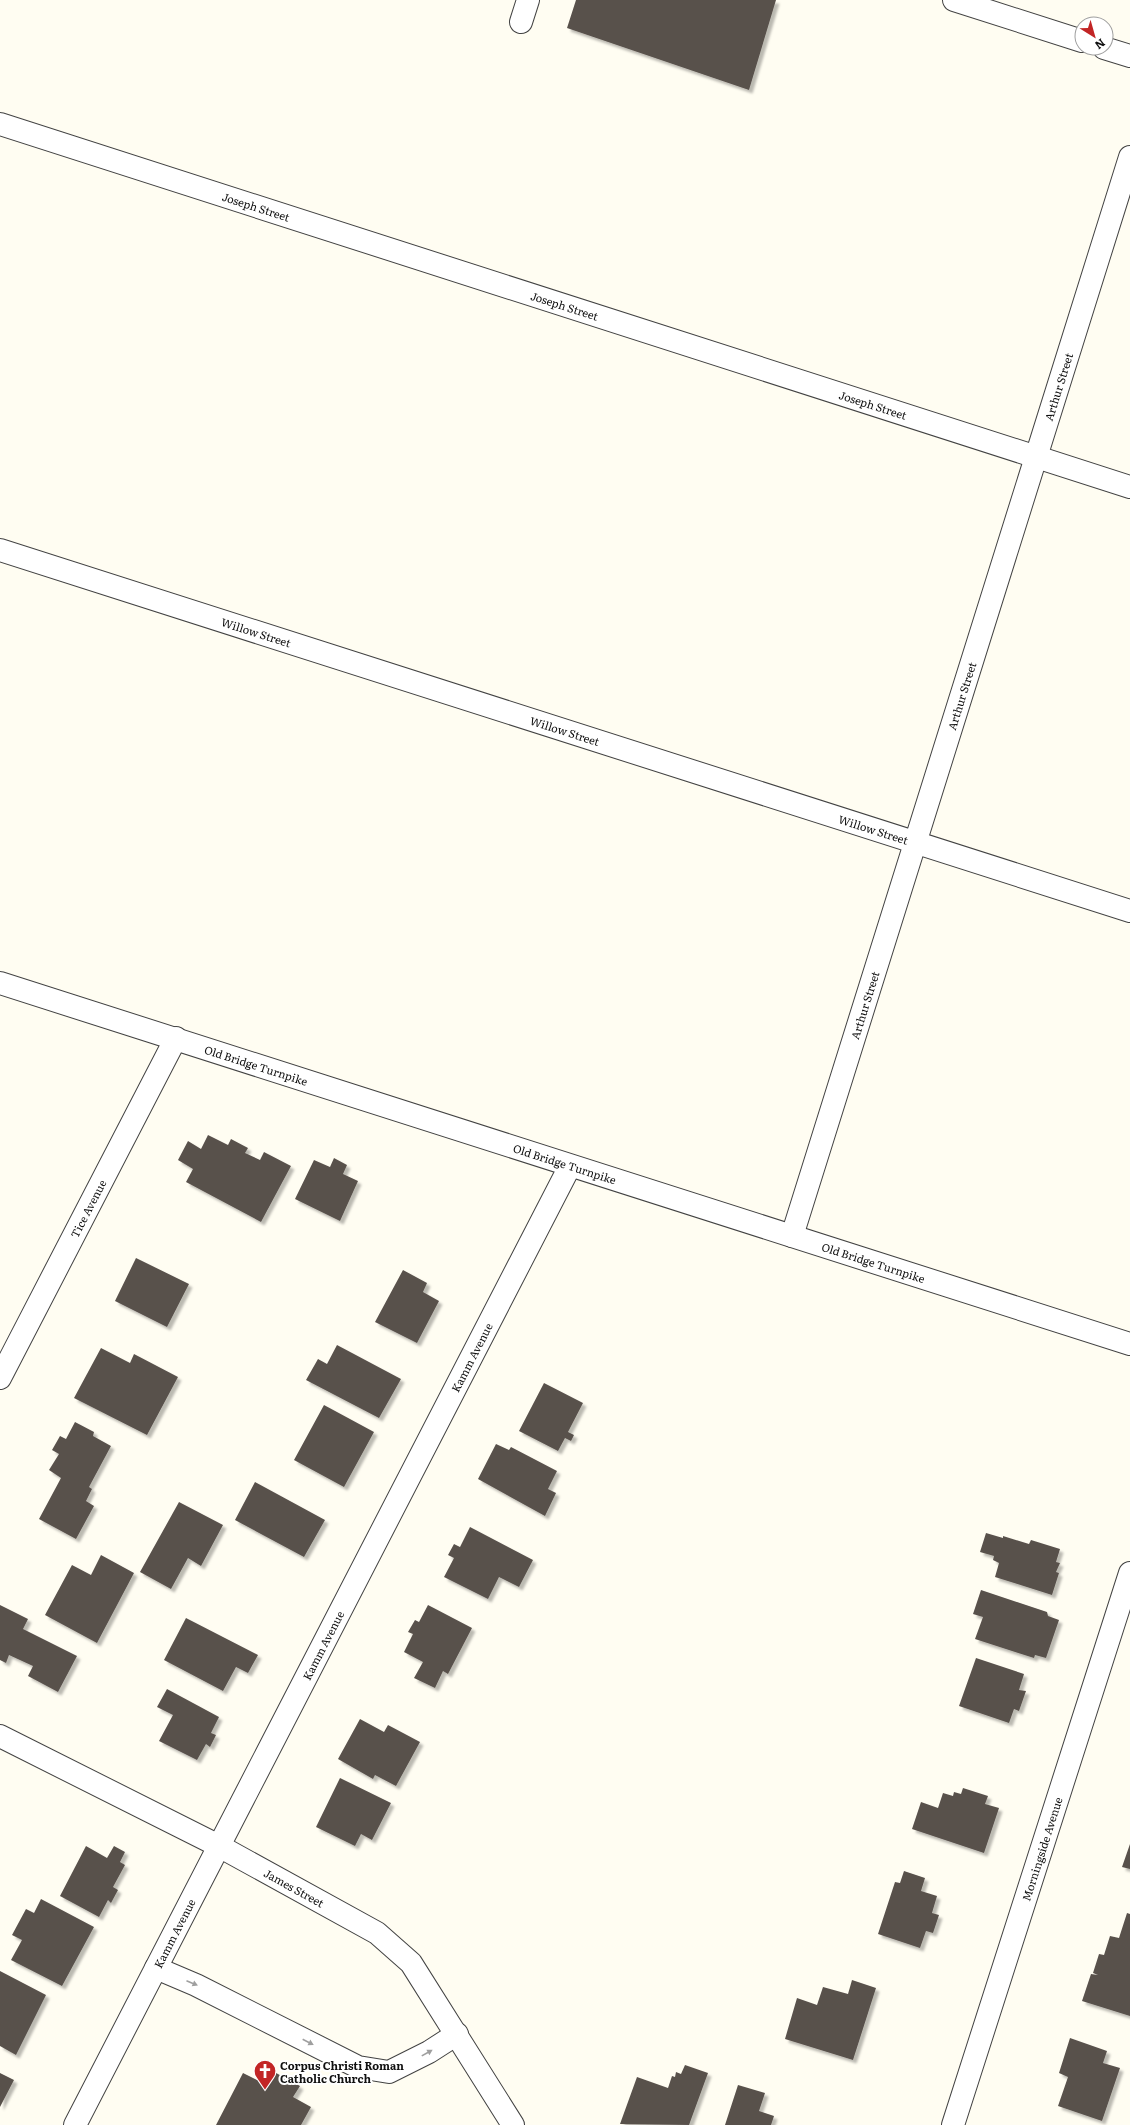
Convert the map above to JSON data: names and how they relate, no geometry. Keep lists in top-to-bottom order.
{
  "streets": {
    "street": [
      "Joseph Street",
      "Arthur Street",
      "Willow Street",
      "Old Bridge Turnpike",
      "Tice Avenue",
      "Kamm Avenue",
      "Morningside Avenue",
      "James Street"
    ]
  },
  "crossings": [
    ["Joseph Street", "Arthur Street"],
    ["Arthur Street", "Willow Street"],
    ["Arthur Street", "Old Bridge Turnpike"],
    ["Old Bridge Turnpike", "Tice Avenue"],
    ["Old Bridge Turnpike", "Kamm Avenue"],
    ["Kamm Avenue", "James Street"]
  ],
  "places": {
    "church": ["Corpus Christi Roman Catholic Church"]
  },
  "north": "bottom right"
}
